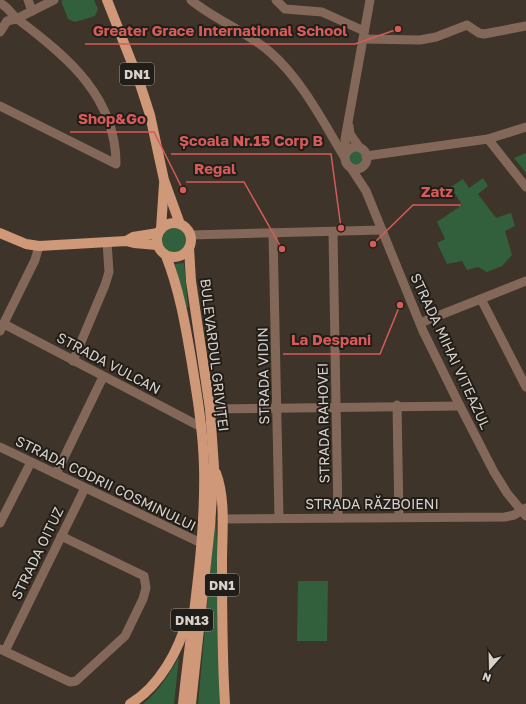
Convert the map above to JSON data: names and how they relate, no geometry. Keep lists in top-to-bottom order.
{
  "streets": {
    "main road": ["DN1", "BULEVARDUL GRIVIȚEI", "DN13"],
    "street": [
      "STRADA MIHAI VITEAZUL",
      "STRADA VULCAN",
      "STRADA VIDIN",
      "STRADA RAHOVEI",
      "STRADA CODRII COSMINULUI",
      "STRADA RĂZBOIENI",
      "STRADA OITUZ"
    ]
  },
  "crossings": [
    ["DN1", "BULEVARDUL GRIVIȚEI"],
    ["STRADA MIHAI VITEAZUL", "STRADA RĂZBOIENI"],
    ["BULEVARDUL GRIVIȚEI", "STRADA VULCAN"],
    ["BULEVARDUL GRIVIȚEI", "STRADA CODRII COSMINULUI"],
    ["BULEVARDUL GRIVIȚEI", "STRADA RĂZBOIENI"],
    ["STRADA VIDIN", "STRADA RĂZBOIENI"],
    ["STRADA RAHOVEI", "STRADA RĂZBOIENI"],
    ["STRADA CODRII COSMINULUI", "STRADA OITUZ"]
  ],
  "places": [
    "Greater Grace International School",
    "Shop&Go",
    "Școala Nr.15 Corp B",
    "Zatz",
    "Regal",
    "La Despani"
  ],
  "north": "bottom"
}
